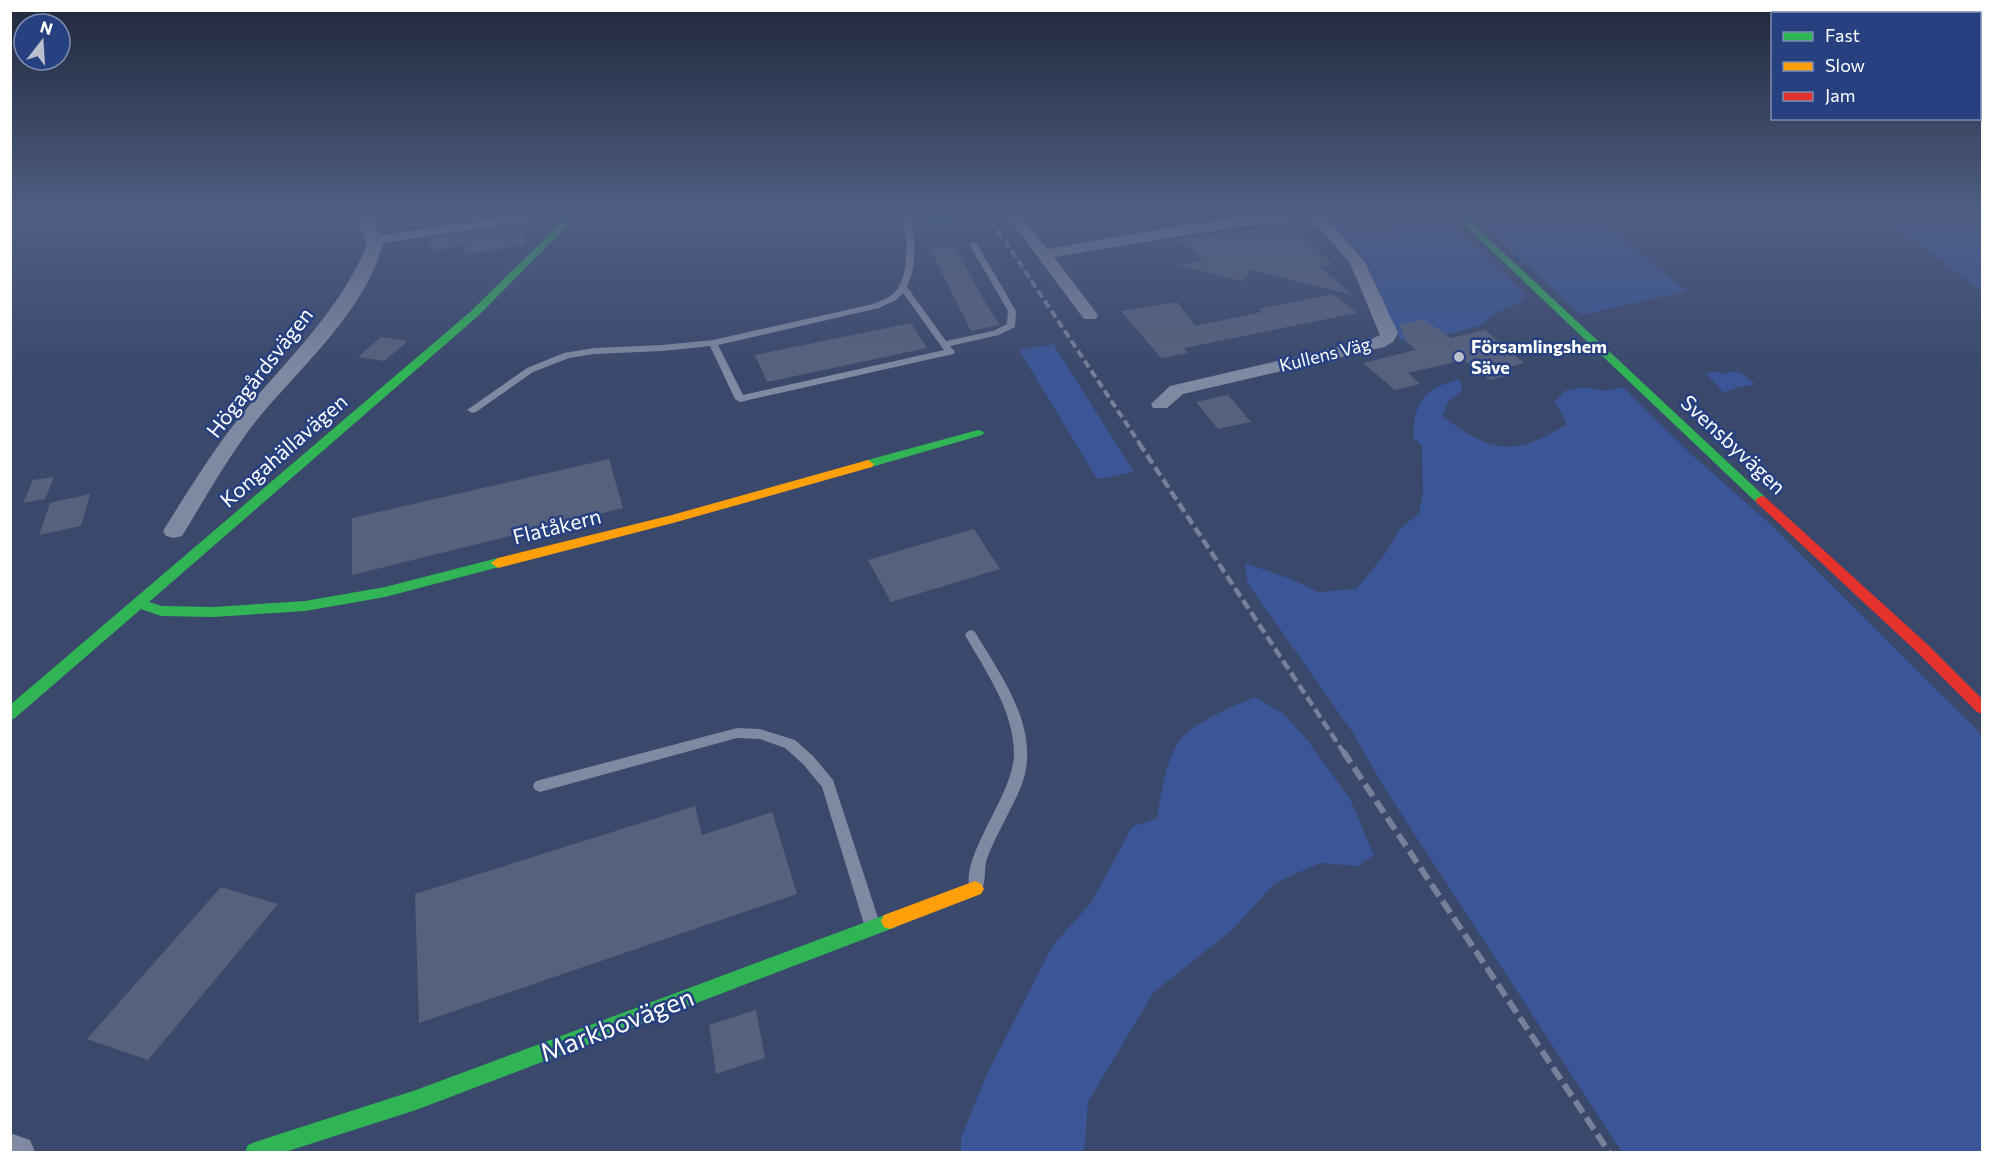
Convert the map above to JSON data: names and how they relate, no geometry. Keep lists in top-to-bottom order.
{
  "streets": {
    "street": [
      "Kullens Väg",
      "Högagårdsvägen",
      "Svensbyvägen",
      "Kongahällavägen",
      "Flatåkern",
      "Markbovägen"
    ]
  },
  "crossings": [
    ["Kongahällavägen", "Flatåkern"]
  ],
  "places": ["Församlingshem Säve"],
  "legend": ["Fast", "Slow", "Jam"],
  "north": "top"
}
